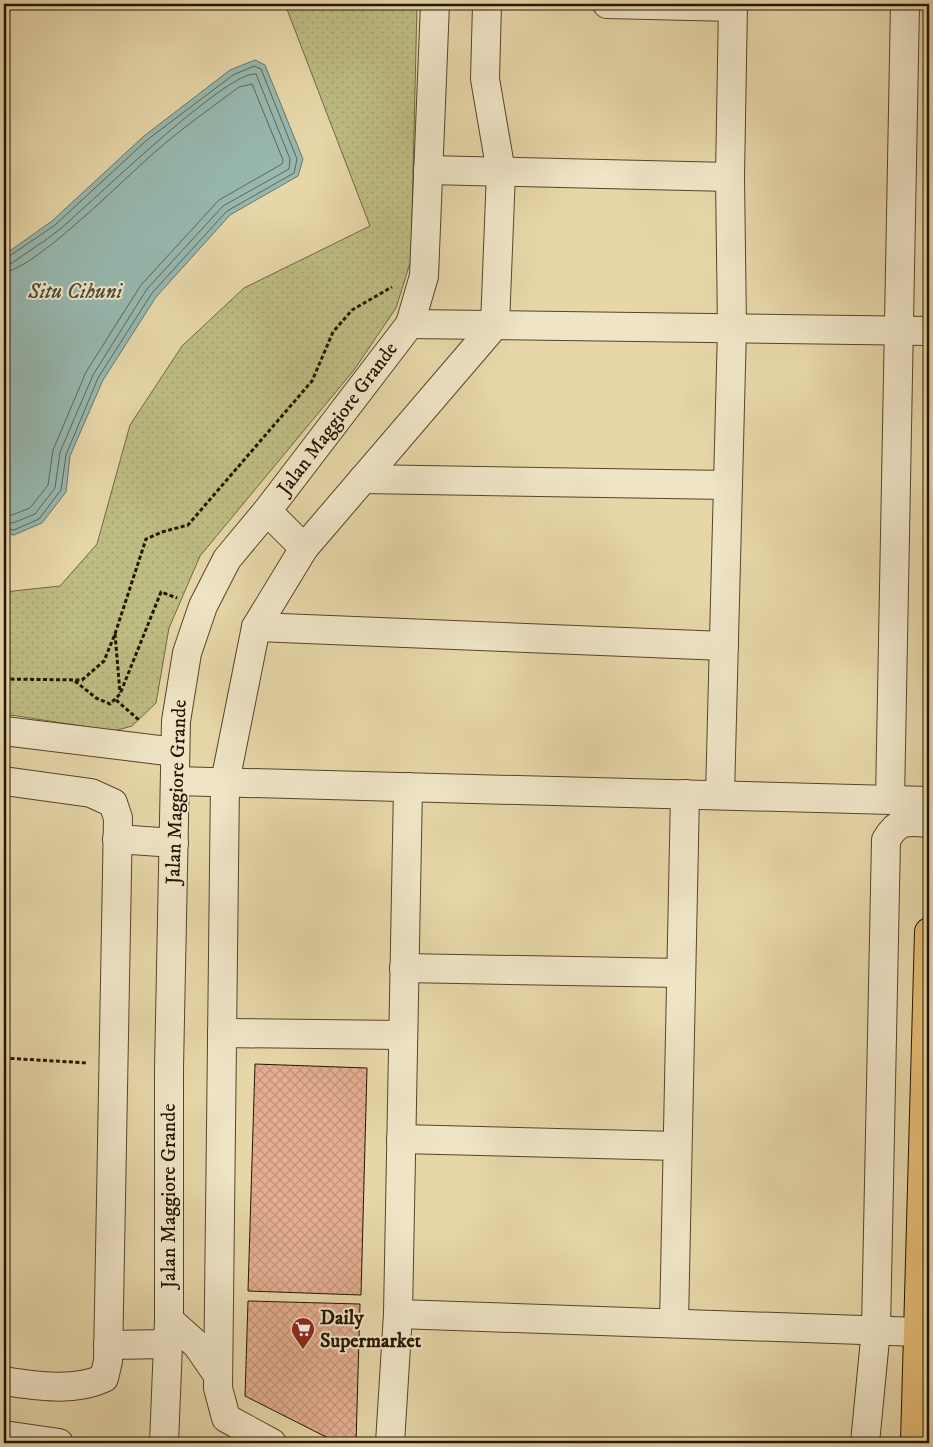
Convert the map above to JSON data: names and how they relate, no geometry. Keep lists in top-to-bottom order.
{
  "streets": {
    "street": ["Jalan Maggiore Grande"]
  },
  "water": ["Situ Cihuni"],
  "places": {
    "supermarket": ["Daily Supermarket"]
  }
}
